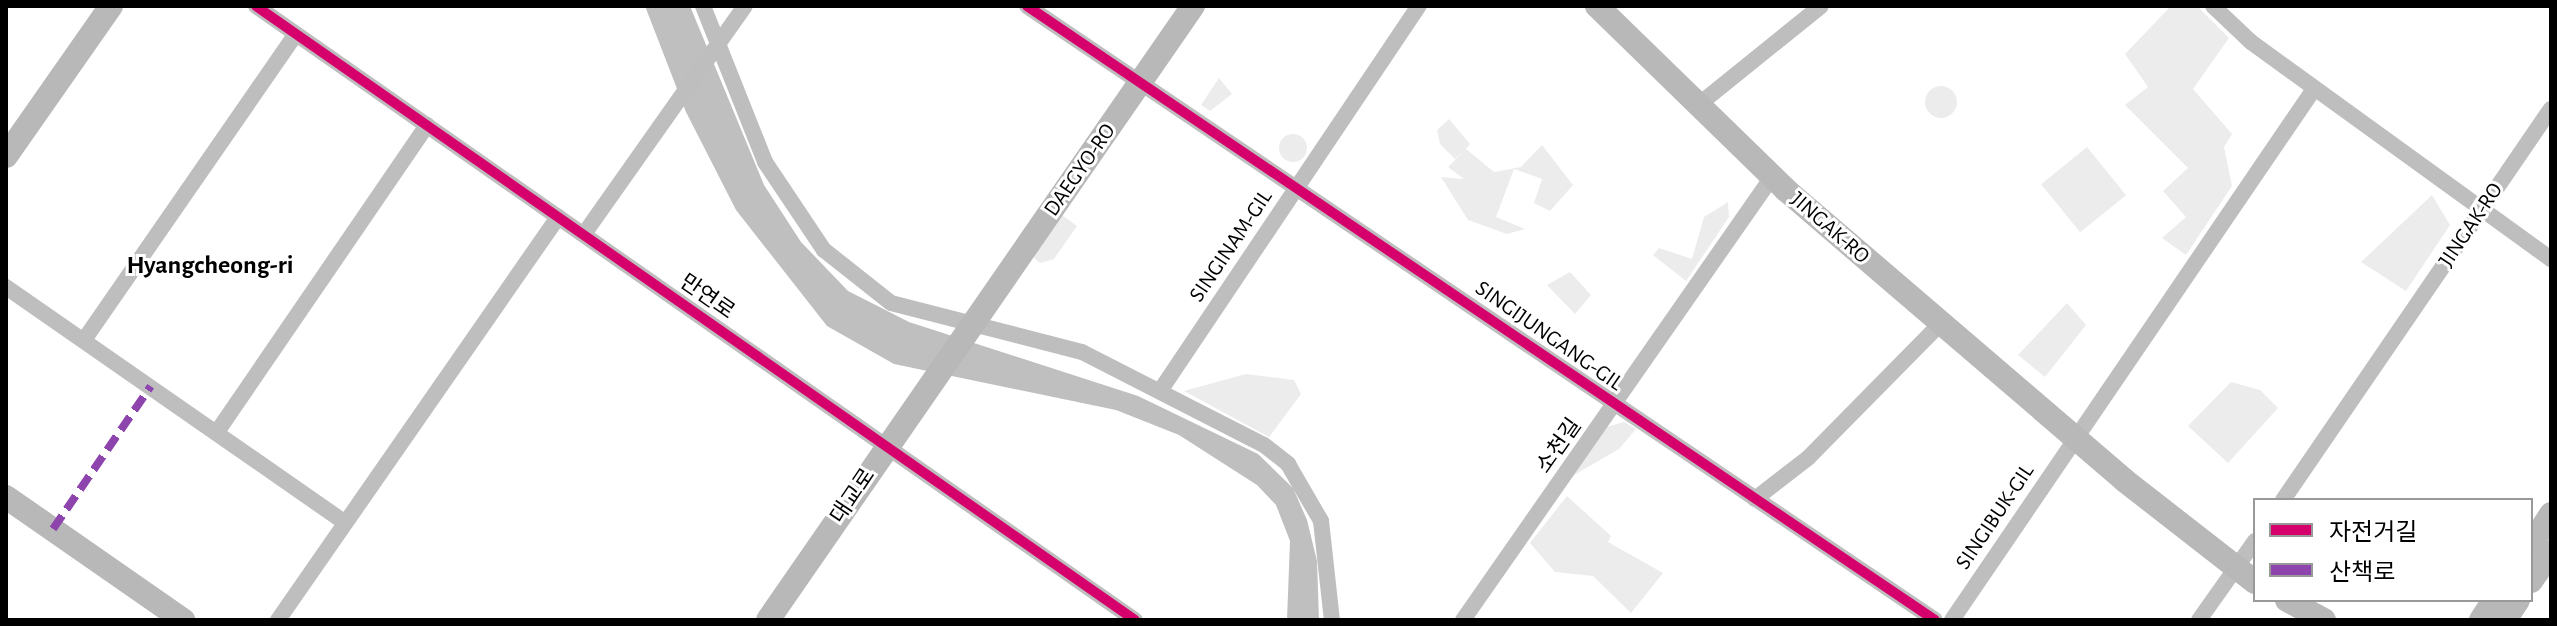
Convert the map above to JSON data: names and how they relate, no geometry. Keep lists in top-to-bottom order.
{
  "streets": {
    "street": [
      "DAEGYO-RO",
      "JINGAK-RO",
      "SINGINAM-GIL",
      "만연로",
      "SINGIJUNGANG-GIL",
      "소천길",
      "대교로",
      "SINGIBUK-GIL"
    ]
  },
  "crossings": [
    ["DAEGYO-RO", "SINGIJUNGANG-GIL"],
    ["DAEGYO-RO", "대교로"],
    ["JINGAK-RO", "소천길"],
    ["JINGAK-RO", "SINGIBUK-GIL"],
    ["SINGINAM-GIL", "SINGIJUNGANG-GIL"],
    ["만연로", "대교로"],
    ["SINGIJUNGANG-GIL", "소천길"]
  ],
  "districts": ["Hyangcheong-ri"],
  "legend": ["자전거길", "산책로"]
}
